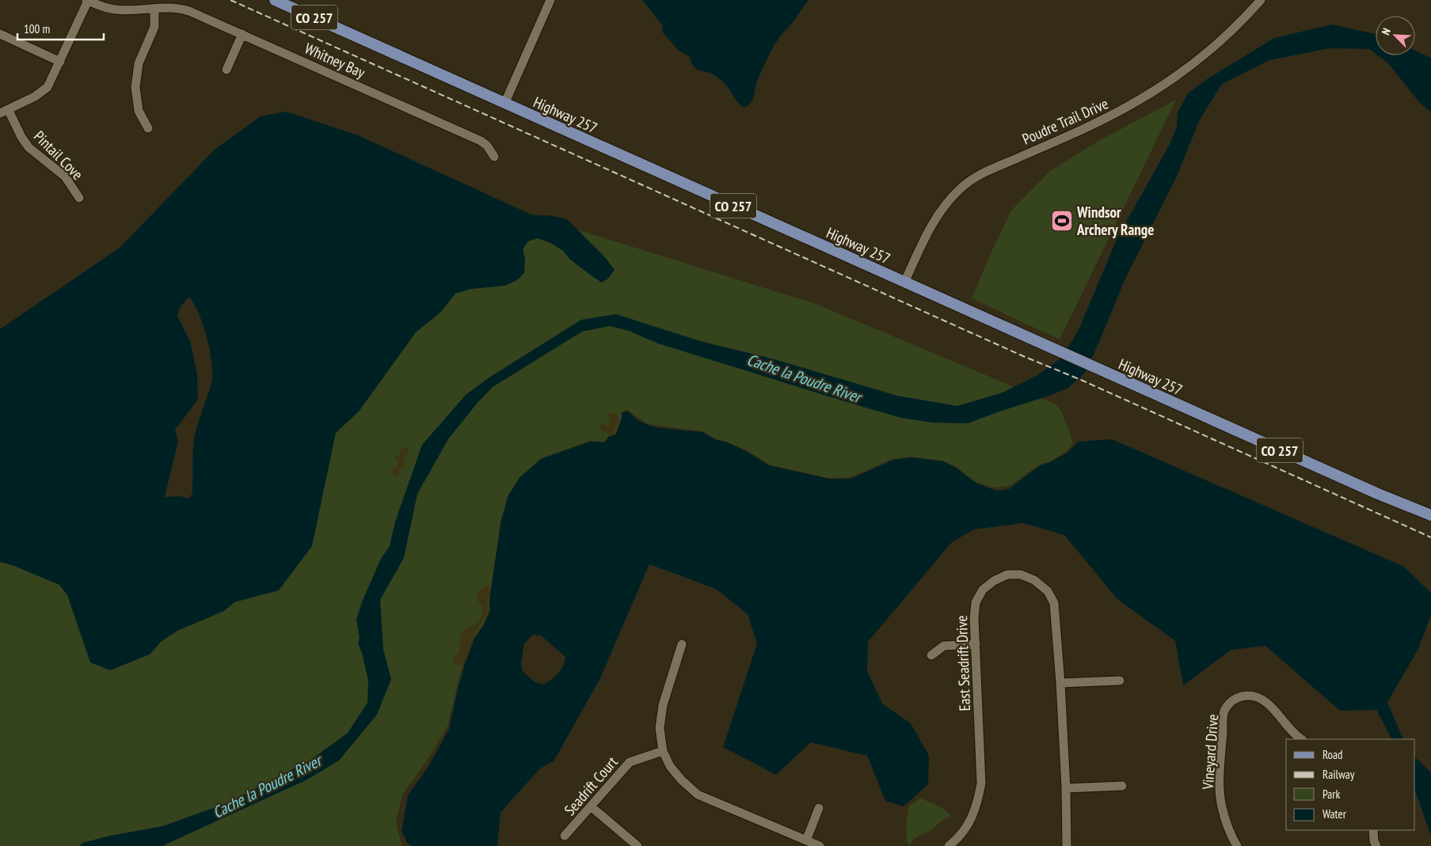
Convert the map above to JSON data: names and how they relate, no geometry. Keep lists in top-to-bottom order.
{
  "streets": {
    "main road": ["CO 257", "Highway 257"],
    "street": [
      "Whitney Bay",
      "Poudre Trail Drive",
      "Pintail Cove",
      "East Seadrift Drive",
      "Vineyard Drive",
      "Seadrift Court"
    ]
  },
  "crossings": [
    ["Highway 257", "Poudre Trail Drive"]
  ],
  "water": ["Cache la Poudre River"],
  "places": {
    "sports": ["Windsor Archery Range"]
  },
  "legend": [
    "Road",
    "Railway",
    "Park",
    "Water"
  ],
  "scale_bar": "100 m",
  "north": "top left"
}
